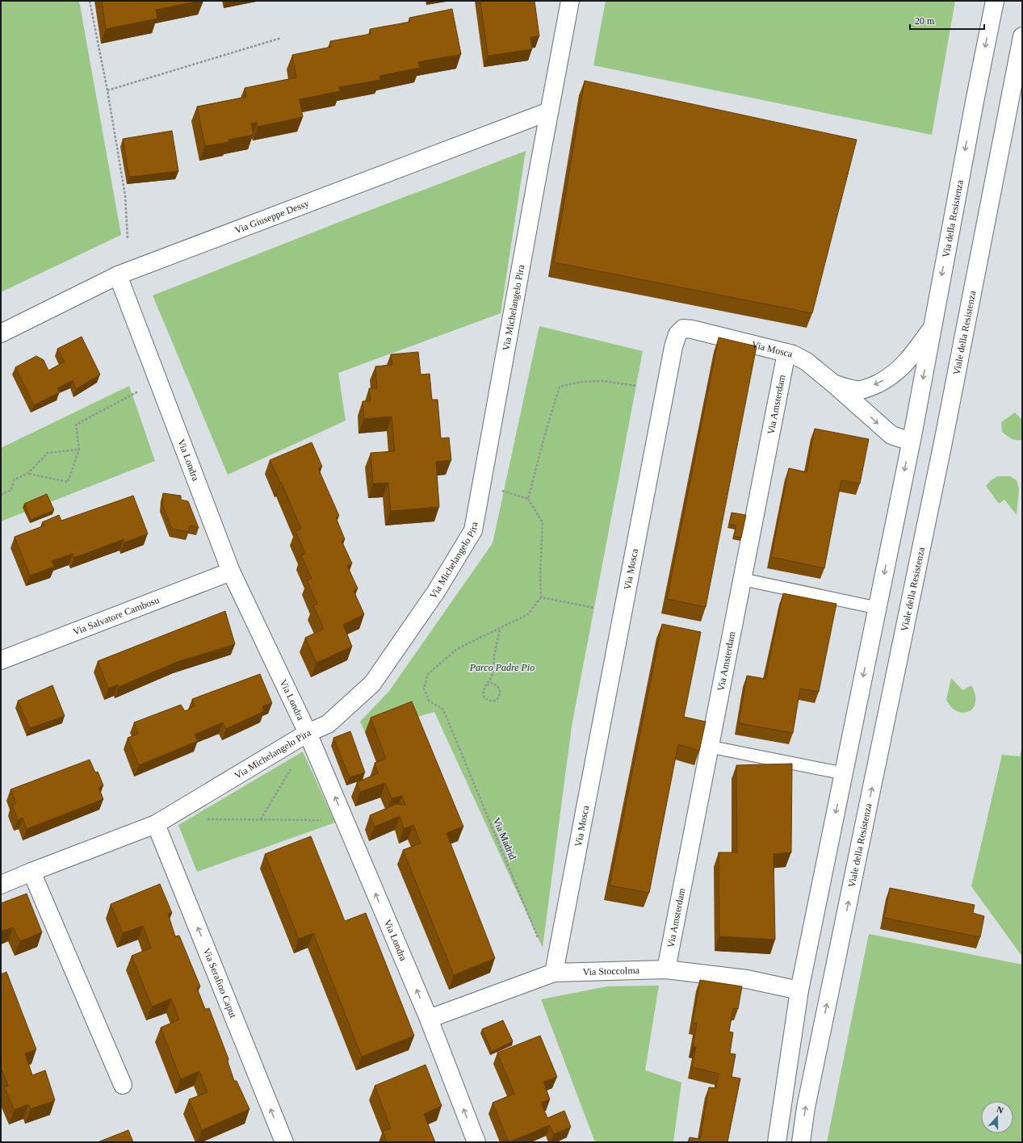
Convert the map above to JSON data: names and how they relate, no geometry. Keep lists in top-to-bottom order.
{
  "streets": {
    "street": [
      "Via Giuseppe Dessy",
      "Via della Resistenza",
      "Via Michelangelo Pira",
      "Viale della Resistenza",
      "Via Mosca",
      "Via Amsterdam",
      "Via Londra",
      "Via Salvatore Cambosu",
      "Via Stoccolma",
      "Via Serafino Caput"
    ],
    "path": ["Via Madrid"]
  },
  "crossings": [
    ["Via Giuseppe Dessy", "Via Michelangelo Pira"],
    ["Via Giuseppe Dessy", "Via Londra"],
    ["Via della Resistenza", "Via Mosca"],
    ["Via Michelangelo Pira", "Via Londra"],
    ["Via Michelangelo Pira", "Via Serafino Caput"],
    ["Via Mosca", "Via Amsterdam"],
    ["Via Mosca", "Via Stoccolma"],
    ["Via Amsterdam", "Via Stoccolma"],
    ["Via Londra", "Via Salvatore Cambosu"],
    ["Via Londra", "Via Stoccolma"]
  ],
  "one_way": ["Via della Resistenza", "Via Londra"],
  "parks": ["Parco Padre Pio"],
  "scale_bar": "20 m",
  "north": "top"
}
